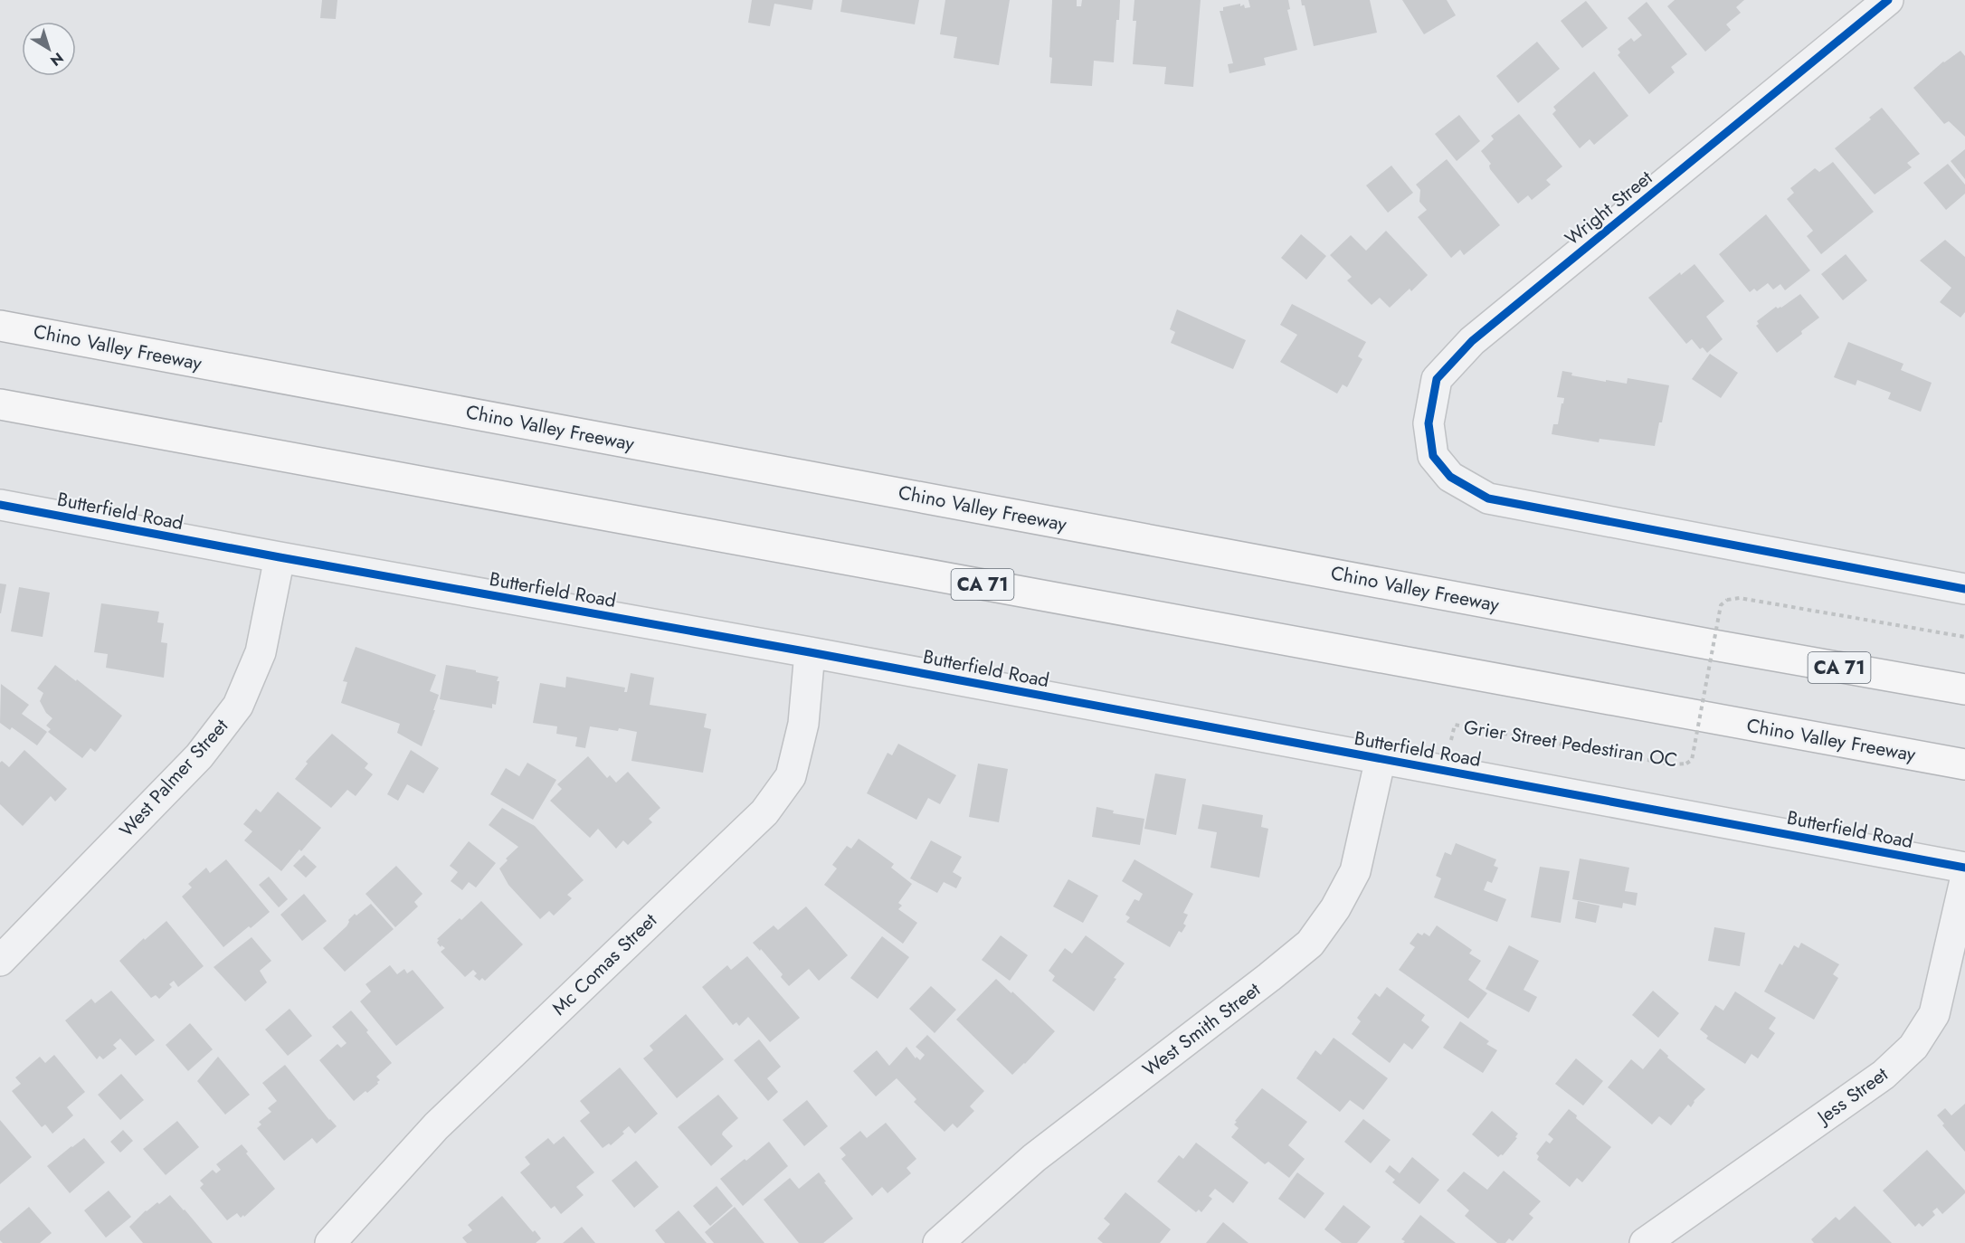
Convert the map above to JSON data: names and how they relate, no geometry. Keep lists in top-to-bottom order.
{
  "streets": {
    "highway": ["Chino Valley Freeway", "CA 71"],
    "street": [
      "Wright Street",
      "Butterfield Road",
      "West Palmer Street",
      "Mc Comas Street",
      "West Smith Street",
      "Jess Street"
    ],
    "path": ["Grier Street Pedestiran OC"]
  },
  "crossings": [
    ["Butterfield Road", "West Palmer Street"],
    ["Butterfield Road", "Mc Comas Street"],
    ["Butterfield Road", "West Smith Street"]
  ],
  "north": "bottom right"
}
